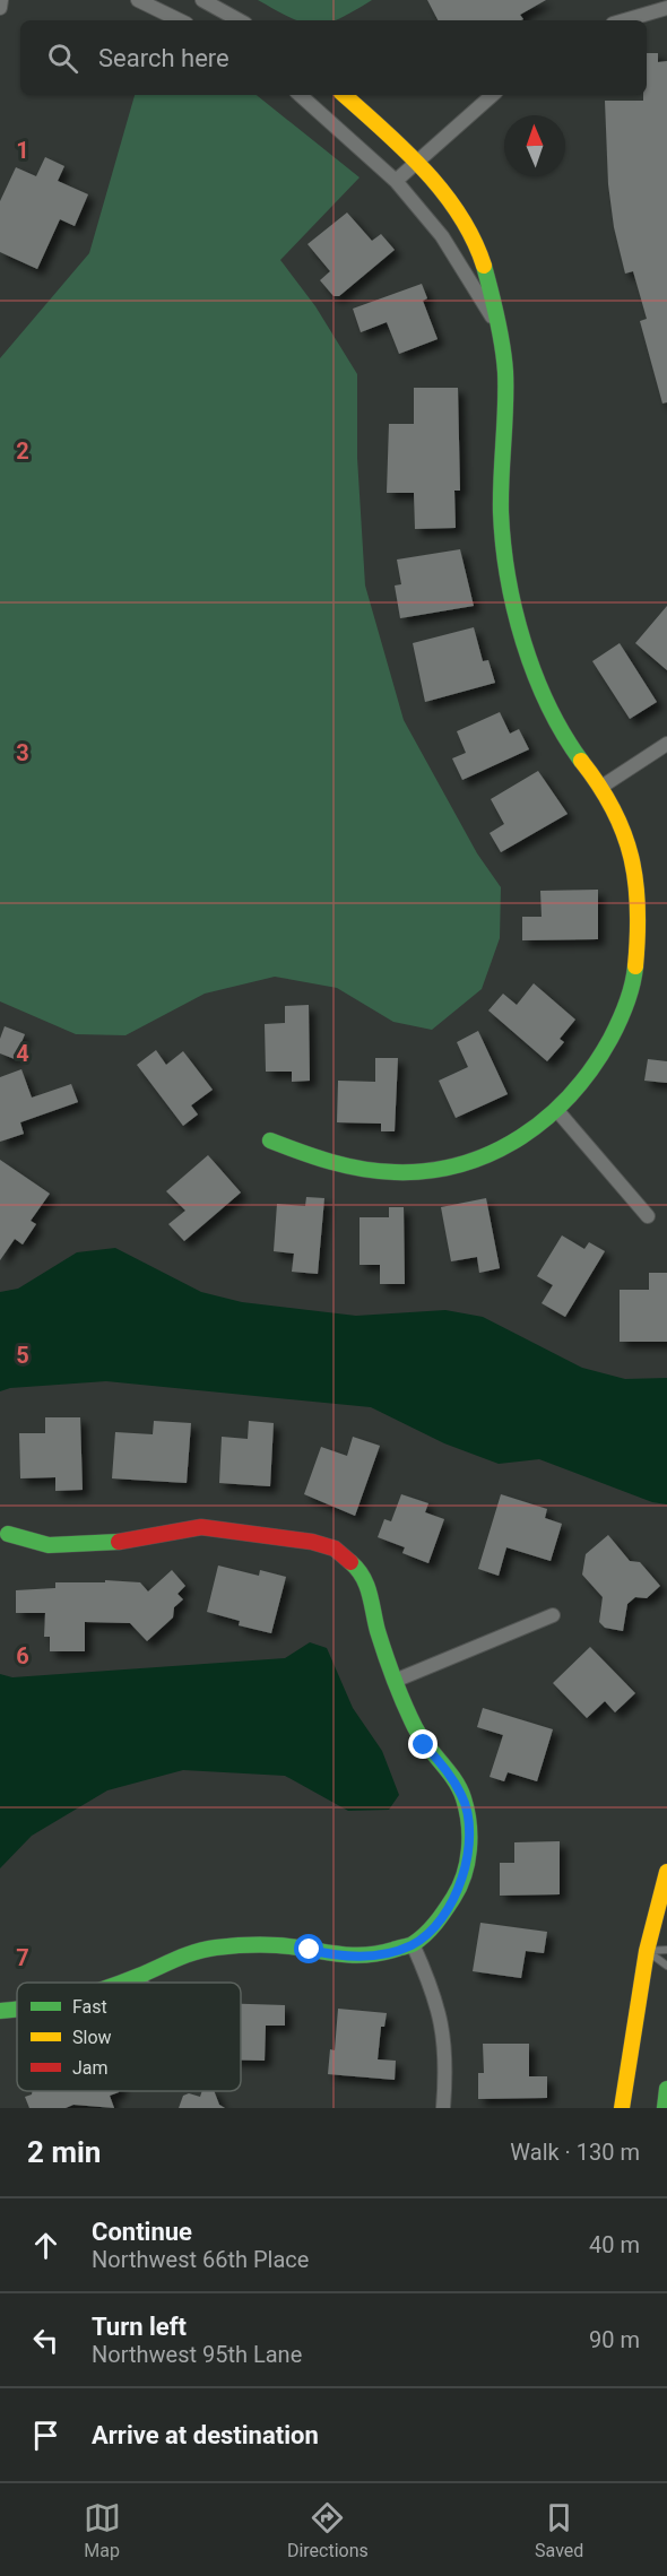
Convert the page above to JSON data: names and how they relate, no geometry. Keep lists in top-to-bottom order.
{
  "legend": ["Fast", "Slow", "Jam"],
  "north": "top",
  "page": {
    "search": "Search here",
    "heading": ["2 min", "Walk · 130 m"],
    "list": [
      ["Continue", "Northwest 66th Place", "40 m"],
      ["Turn left", "Northwest 95th Lane", "90 m"],
      "Arrive at destination"
    ],
    "nav": ["Map", "Directions", "Saved"]
  },
  "grid": {
    "rows": [
      "1",
      "2",
      "3",
      "4",
      "5",
      "6",
      "7"
    ]
  }
}
